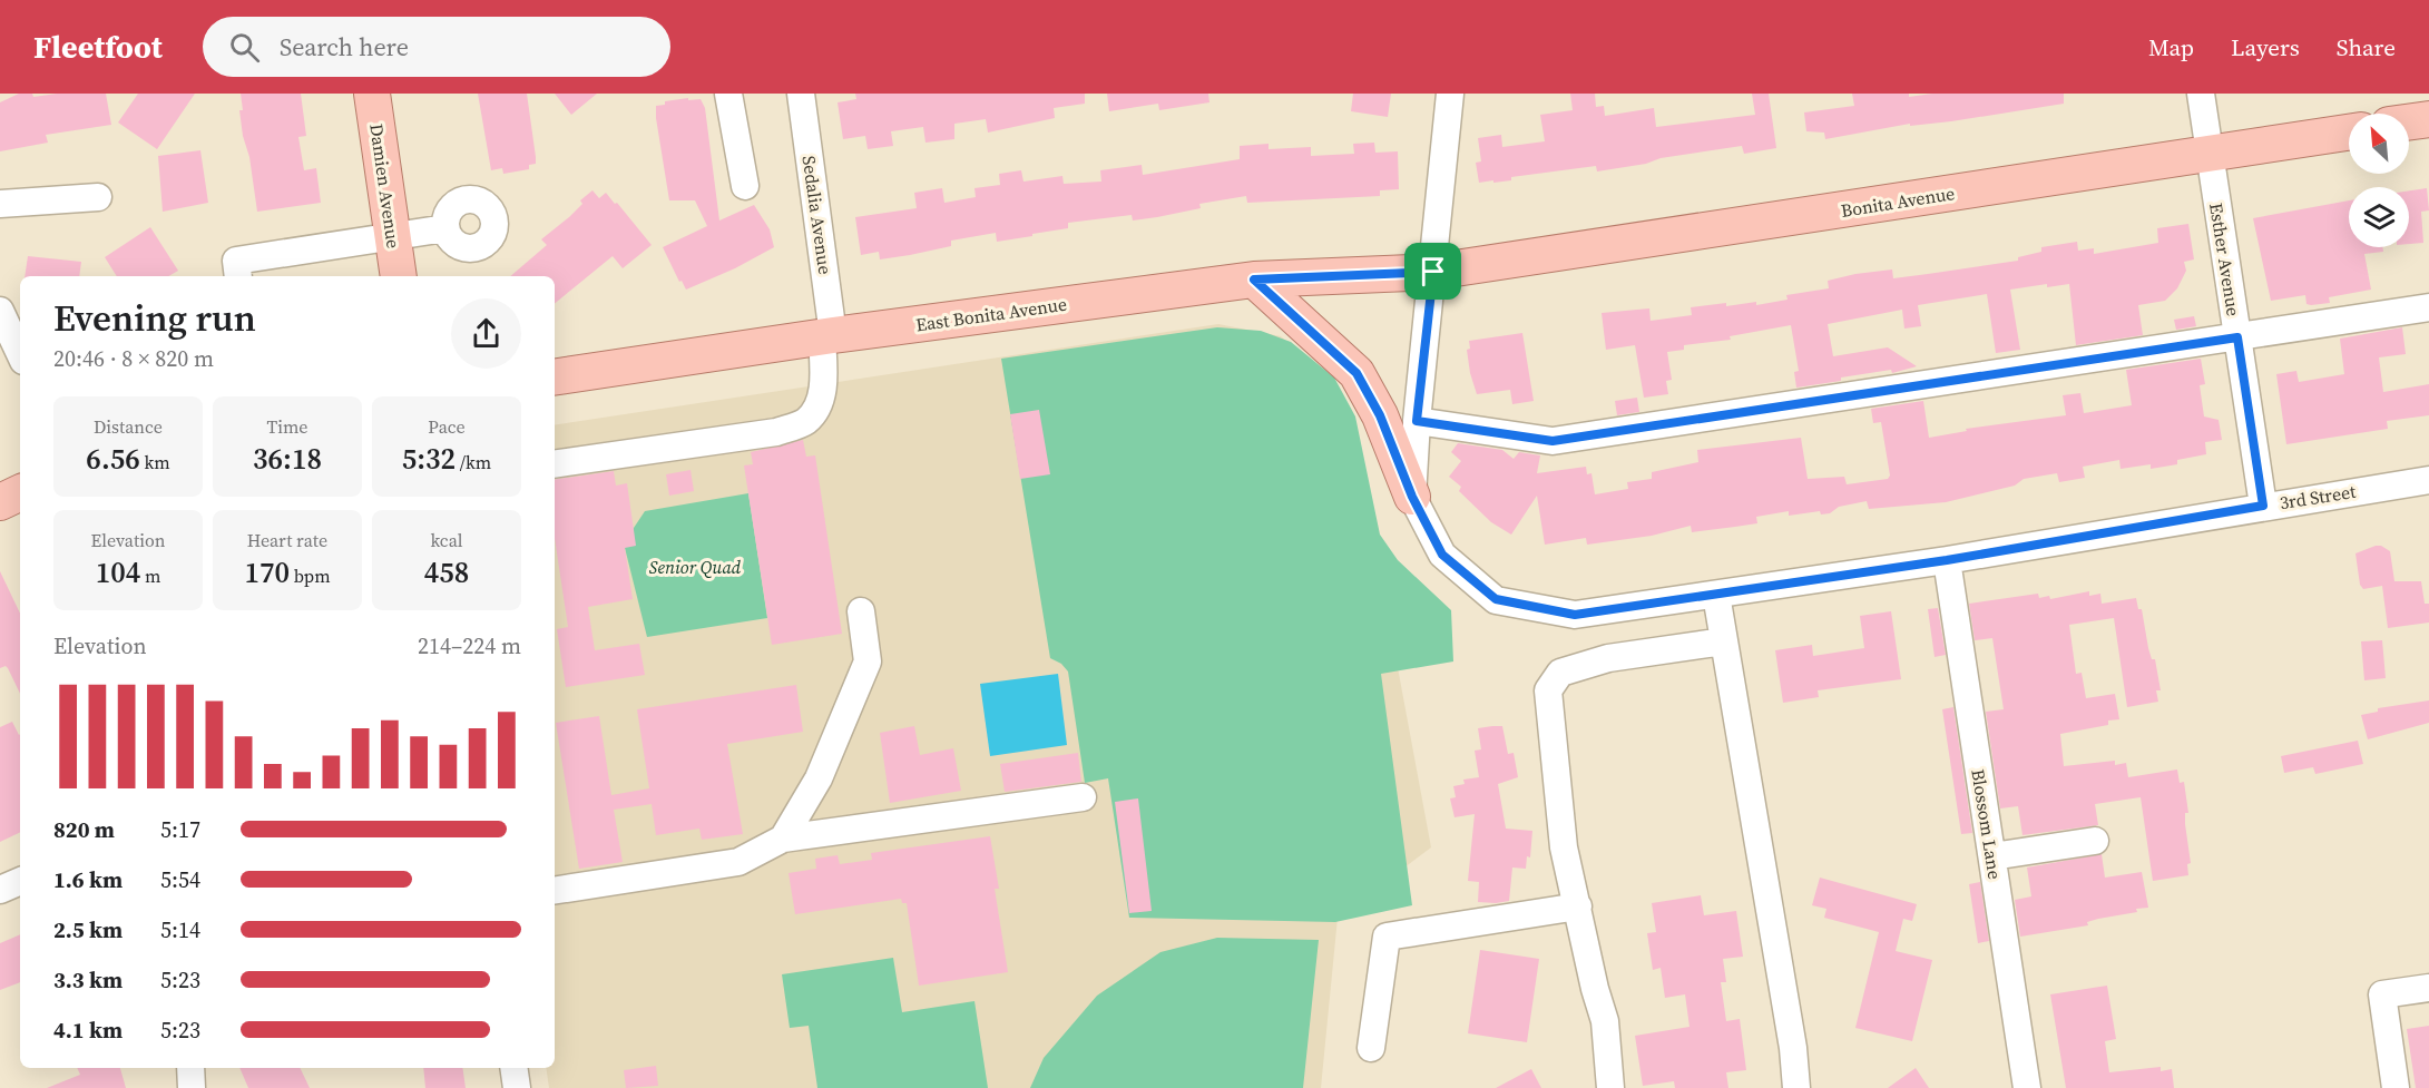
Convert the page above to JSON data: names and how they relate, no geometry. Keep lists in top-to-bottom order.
{
  "streets": {
    "main road": ["Damien Avenue", "Bonita Avenue", "East Bonita Avenue"],
    "street": [
      "Sedalia Avenue",
      "Esther Avenue",
      "3rd Street",
      "Blossom Lane"
    ]
  },
  "crossings": [
    ["Bonita Avenue", "Esther Avenue"],
    ["Bonita Avenue", "East Bonita Avenue"],
    ["Sedalia Avenue", "East Bonita Avenue"],
    ["Esther Avenue", "3rd Street"],
    ["3rd Street", "Blossom Lane"]
  ],
  "parks": ["Senior Quad"],
  "north": "top left",
  "page": {
    "header": "Fleetfoot",
    "search": "Search here",
    "nav": ["Map", "Layers", "Share"],
    "heading": ["Evening run", "20:46 · 8 × 820 m"],
    "stats": [
      ["Distance", "6.56 km"],
      ["Time", "36:18"],
      ["Pace", "5:32 /km"],
      ["Elevation", "104 m"],
      ["Heart rate", "170 bpm"],
      ["kcal", "458"]
    ],
    "chart": ["Elevation", "214–224 m"],
    "list": [
      {
        "name": "820 m",
        "note": "5:17"
      },
      {
        "name": "1.6 km",
        "note": "5:54"
      },
      {
        "name": "2.5 km",
        "note": "5:14"
      },
      {
        "name": "3.3 km",
        "note": "5:23"
      },
      {
        "name": "4.1 km",
        "note": "5:23"
      }
    ]
  }
}
